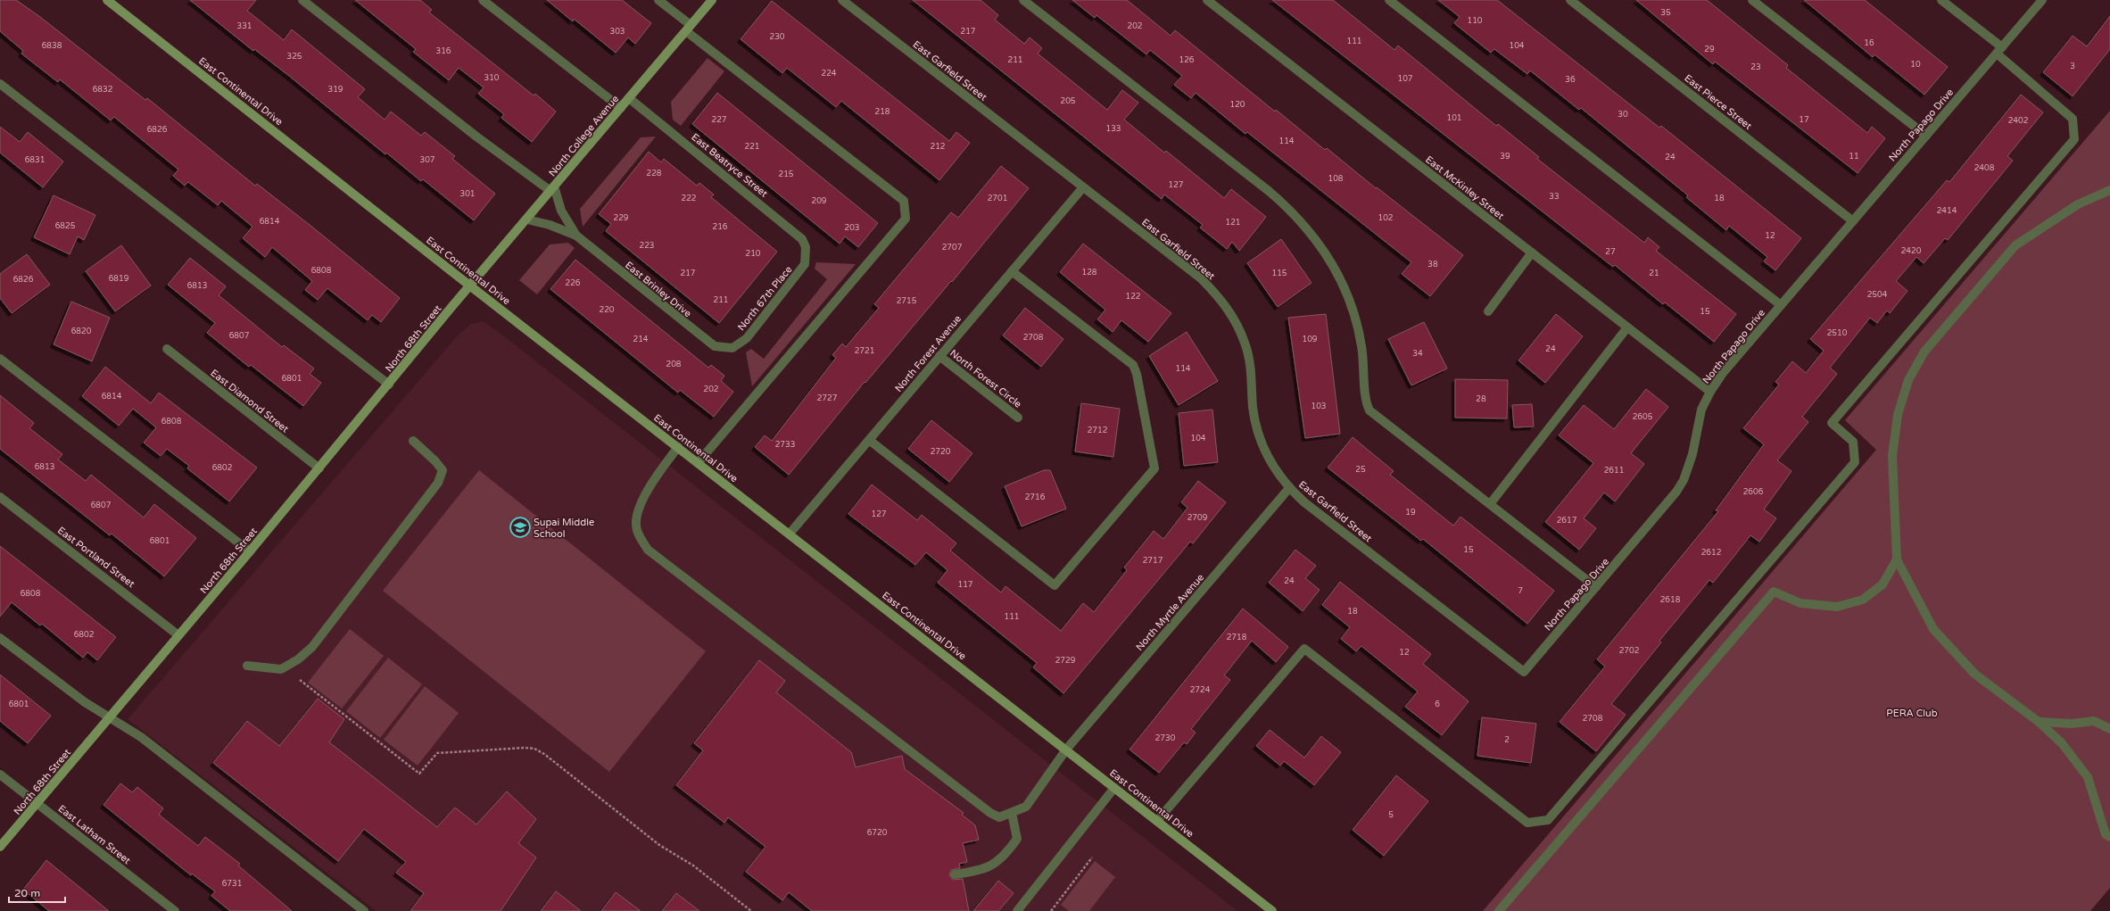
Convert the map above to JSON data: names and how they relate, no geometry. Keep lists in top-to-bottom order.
{
  "streets": {
    "street": [
      "East Garfield Street",
      "East Continental Drive",
      "East Pierce Street",
      "North Papago Drive",
      "North College Avenue",
      "East Beatryce Street",
      "East McKinley Street",
      "East Brinley Drive",
      "North 67th Place",
      "North 68th Street",
      "North Forest Avenue",
      "North Forest Circle",
      "East Diamond Street",
      "East Portland Street",
      "North Myrtle Avenue",
      "East Latham Street"
    ]
  },
  "crossings": [
    ["East Garfield Street", "North Papago Drive"],
    ["East Garfield Street", "North Forest Avenue"],
    ["East Garfield Street", "North Myrtle Avenue"],
    ["East Continental Drive", "North College Avenue"],
    ["East Continental Drive", "North 68th Street"],
    ["East Continental Drive", "North Forest Avenue"],
    ["East Continental Drive", "North Myrtle Avenue"],
    ["East Pierce Street", "North Papago Drive"],
    ["North Papago Drive", "East McKinley Street"],
    ["North College Avenue", "East Beatryce Street"],
    ["North College Avenue", "East Brinley Drive"],
    ["North College Avenue", "North 68th Street"],
    ["East Beatryce Street", "North 67th Place"],
    ["East Brinley Drive", "North 67th Place"],
    ["North 68th Street", "East Diamond Street"],
    ["North 68th Street", "East Portland Street"],
    ["North 68th Street", "East Latham Street"],
    ["North Forest Avenue", "North Forest Circle"]
  ],
  "parks": ["PERA Club"],
  "places": {
    "school or university": ["Supai Middle School"]
  },
  "house_numbers": [
    "35",
    "110",
    "331",
    "202",
    "303",
    "217",
    "230",
    "111",
    "16",
    "6838",
    "104",
    "29",
    "316",
    "325",
    "211",
    "126",
    "10",
    "3",
    "23",
    "224",
    "310",
    "107",
    "36",
    "6832",
    "319",
    "205",
    "120",
    "218",
    "30",
    "101",
    "227",
    "17",
    "2402",
    "133",
    "6826",
    "114",
    "221",
    "212",
    "39",
    "11",
    "24",
    "6831",
    "307",
    "2408",
    "228",
    "215",
    "108",
    "127",
    "301",
    "33",
    "222",
    "2701",
    "18",
    "209",
    "2414",
    "229",
    "102",
    "6814",
    "121",
    "6825",
    "216",
    "203",
    "12",
    "223",
    "2707",
    "2420",
    "27",
    "210",
    "38",
    "6808",
    "128",
    "217",
    "115",
    "21",
    "6819",
    "6826",
    "226",
    "6813",
    "2504",
    "122",
    "211",
    "2715",
    "220",
    "15",
    "6820",
    "2510",
    "6807",
    "2708",
    "214",
    "109",
    "24",
    "2721",
    "34",
    "208",
    "114",
    "6801",
    "202",
    "6814",
    "2727",
    "28",
    "103",
    "2605",
    "6808",
    "2712",
    "104",
    "2733",
    "2720",
    "6813",
    "6802",
    "25",
    "2611",
    "2606",
    "2716",
    "6807",
    "19",
    "127",
    "2709",
    "2617",
    "6801",
    "15",
    "2612",
    "2717",
    "24",
    "117",
    "7",
    "6808",
    "2618",
    "18",
    "111",
    "6802",
    "2718",
    "2702",
    "12",
    "2729",
    "2724",
    "6801",
    "6",
    "2708",
    "2730",
    "2",
    "5",
    "6720",
    "6731"
  ],
  "scale_bar": "20 m"
}
